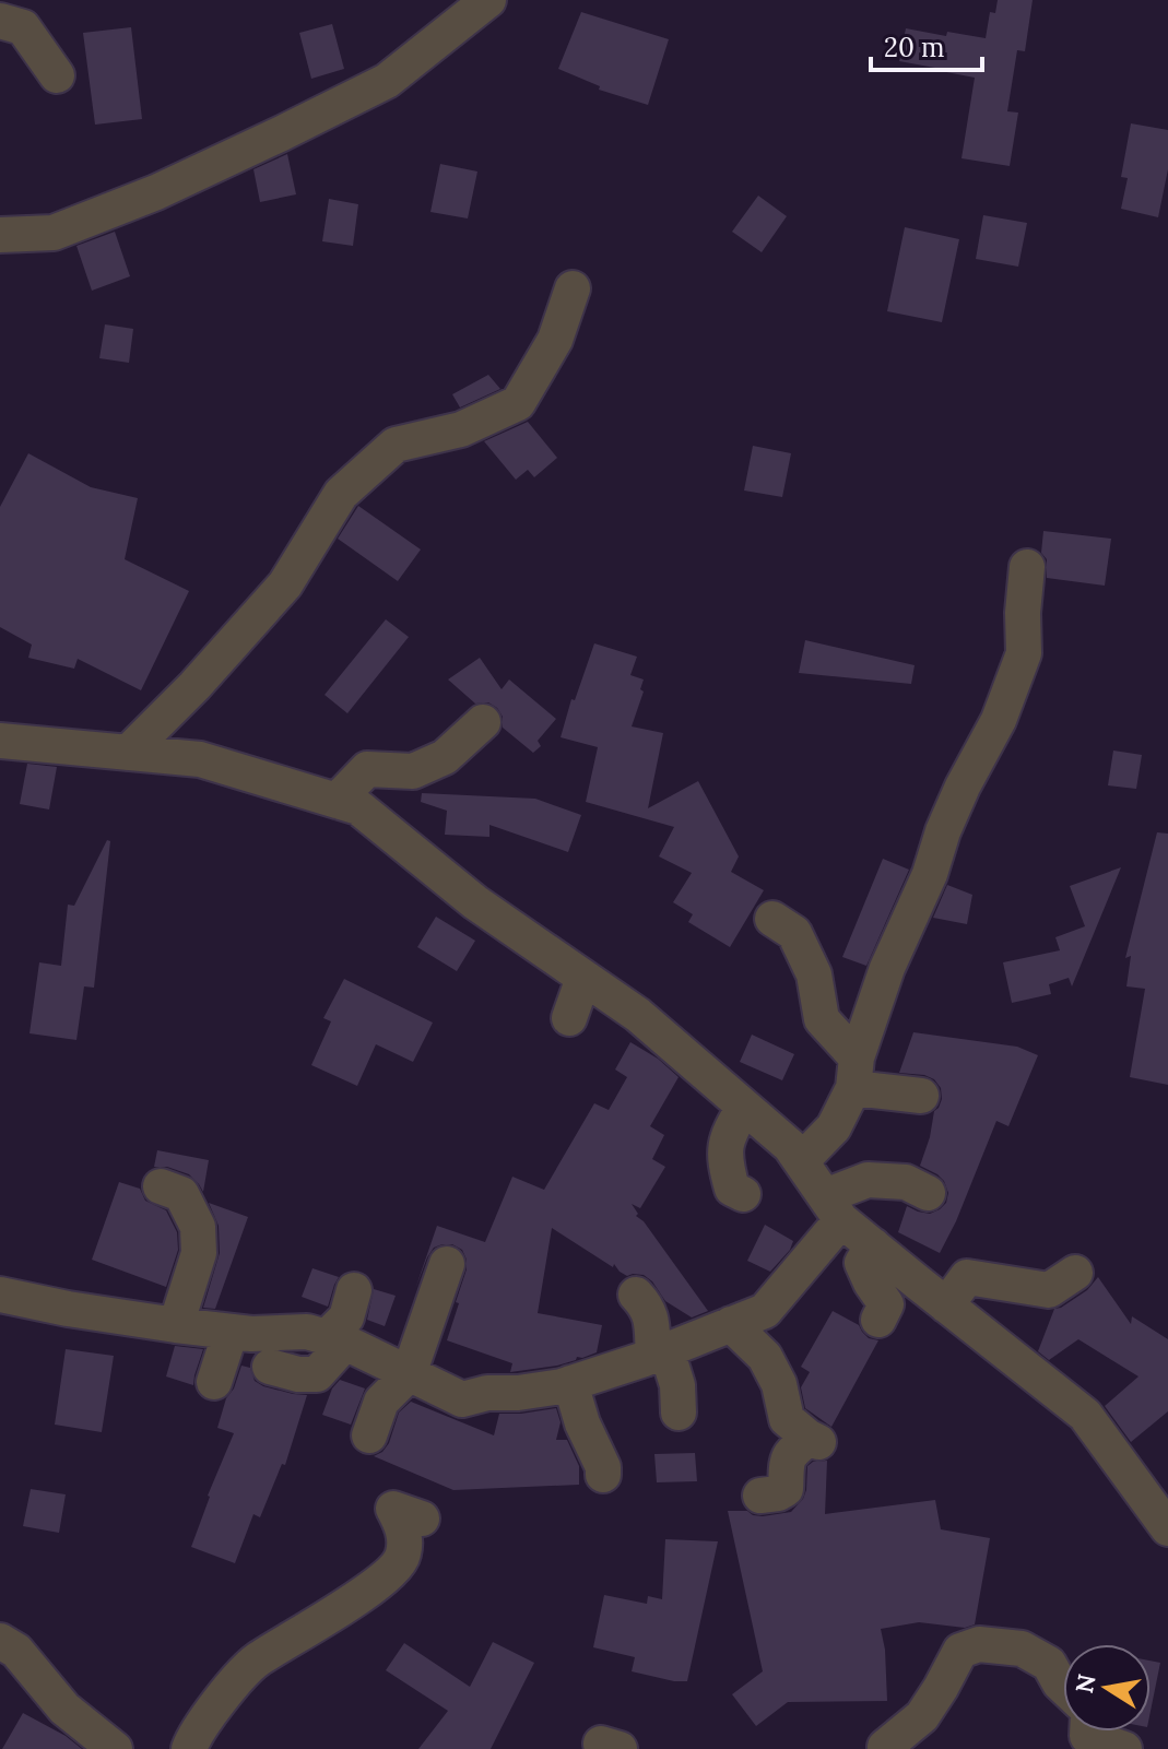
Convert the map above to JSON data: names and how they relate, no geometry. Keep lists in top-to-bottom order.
{
  "scale_bar": "20 m",
  "north": "left"
}
